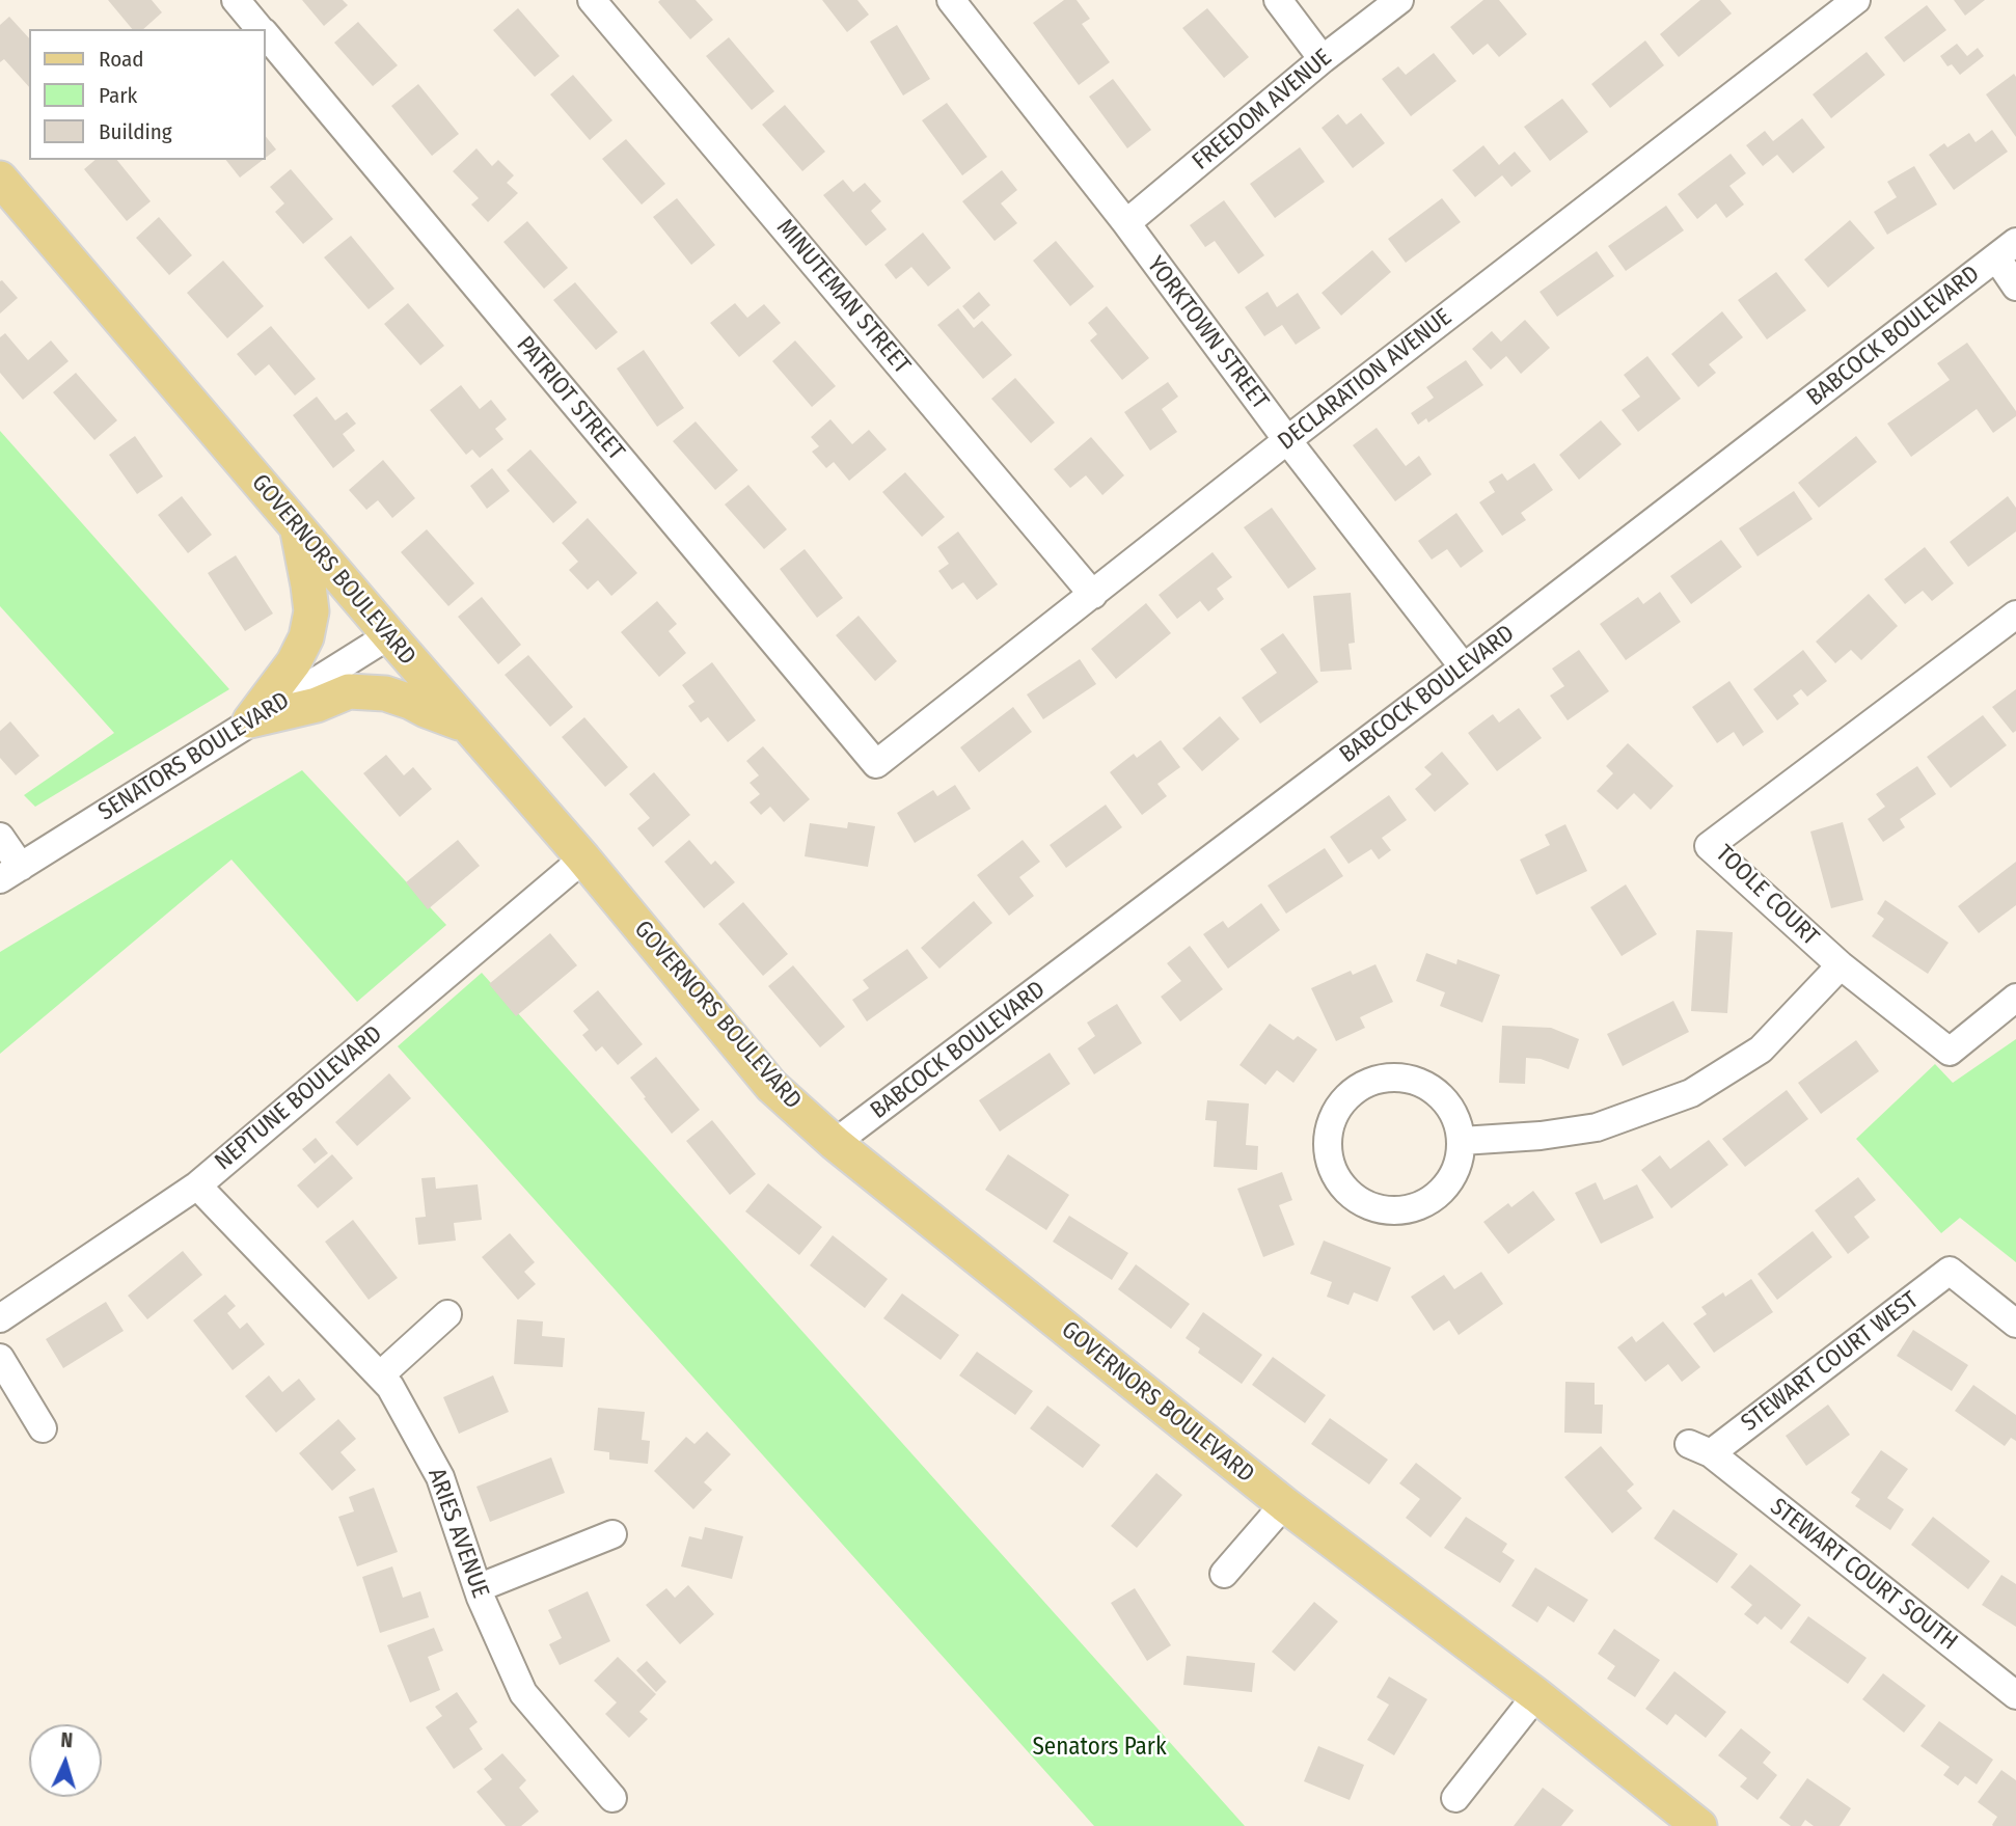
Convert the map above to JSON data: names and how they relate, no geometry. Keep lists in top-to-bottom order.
{
  "streets": {
    "main road": ["GOVERNORS BOULEVARD"],
    "street": [
      "FREEDOM AVENUE",
      "MINUTEMAN STREET",
      "YORKTOWN STREET",
      "BABCOCK BOULEVARD",
      "DECLARATION AVENUE",
      "PATRIOT STREET",
      "SENATORS BOULEVARD",
      "TOOLE COURT",
      "NEPTUNE BOULEVARD",
      "STEWART COURT WEST",
      "ARIES AVENUE",
      "STEWART COURT SOUTH"
    ]
  },
  "crossings": [
    ["FREEDOM AVENUE", "YORKTOWN STREET"],
    ["MINUTEMAN STREET", "DECLARATION AVENUE"],
    ["YORKTOWN STREET", "BABCOCK BOULEVARD"],
    ["YORKTOWN STREET", "DECLARATION AVENUE"],
    ["BABCOCK BOULEVARD", "GOVERNORS BOULEVARD"],
    ["DECLARATION AVENUE", "PATRIOT STREET"],
    ["GOVERNORS BOULEVARD", "SENATORS BOULEVARD"],
    ["GOVERNORS BOULEVARD", "NEPTUNE BOULEVARD"],
    ["NEPTUNE BOULEVARD", "ARIES AVENUE"],
    ["STEWART COURT WEST", "STEWART COURT SOUTH"]
  ],
  "parks": ["Senators Park"],
  "legend": ["Road", "Park", "Building"],
  "north": "top"
}
